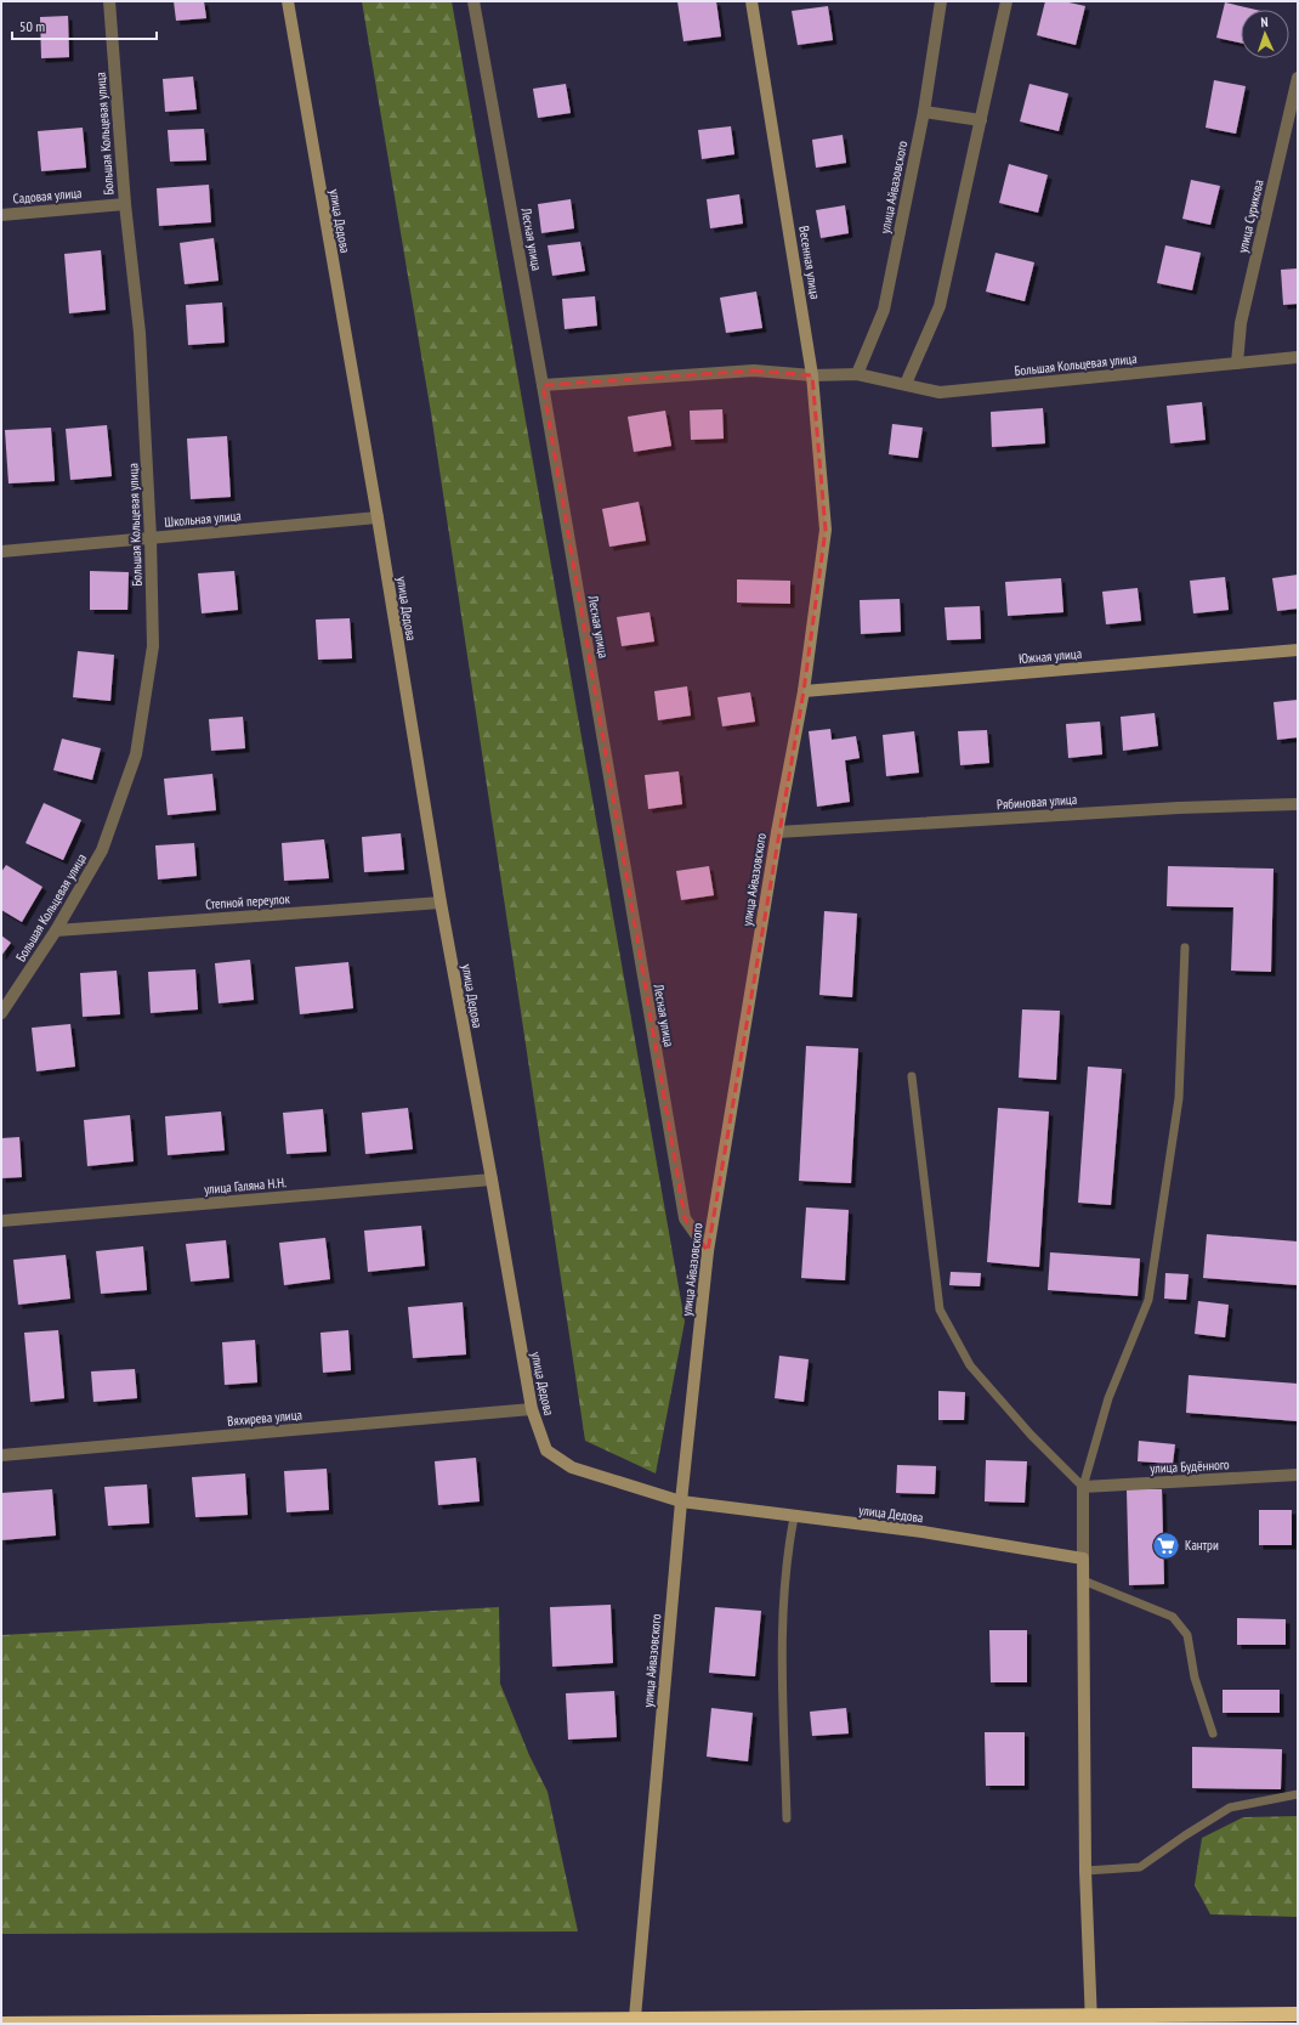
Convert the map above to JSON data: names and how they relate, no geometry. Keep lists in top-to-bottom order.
{
  "streets": {
    "street": [
      "Большая Кольцевая улица",
      "улица Айвазовского",
      "Садовая улица",
      "улица Сурикова",
      "улица Дедова",
      "Лесная улица",
      "Весенная улица",
      "Школьная улица",
      "Южная улица",
      "Рябиновая улица",
      "Степной переулок",
      "улица Галяна Н.Н.",
      "Вяхирева улица",
      "улица Будённого"
    ]
  },
  "crossings": [
    ["Большая Кольцевая улица", "улица Айвазовского"],
    ["Большая Кольцевая улица", "Садовая улица"],
    ["Большая Кольцевая улица", "улица Сурикова"],
    ["Большая Кольцевая улица", "Лесная улица"],
    ["Большая Кольцевая улица", "Весенная улица"],
    ["Большая Кольцевая улица", "Школьная улица"],
    ["Большая Кольцевая улица", "Степной переулок"],
    ["улица Айвазовского", "улица Дедова"],
    ["улица Айвазовского", "Лесная улица"],
    ["улица Айвазовского", "Весенная улица"],
    ["улица Айвазовского", "Южная улица"],
    ["улица Айвазовского", "Рябиновая улица"],
    ["улица Дедова", "Школьная улица"],
    ["улица Дедова", "Степной переулок"],
    ["улица Дедова", "улица Галяна Н.Н."],
    ["улица Дедова", "Вяхирева улица"]
  ],
  "places": {
    "supermarket": ["Кантри"]
  },
  "scale_bar": "50 m",
  "north": "top"
}
